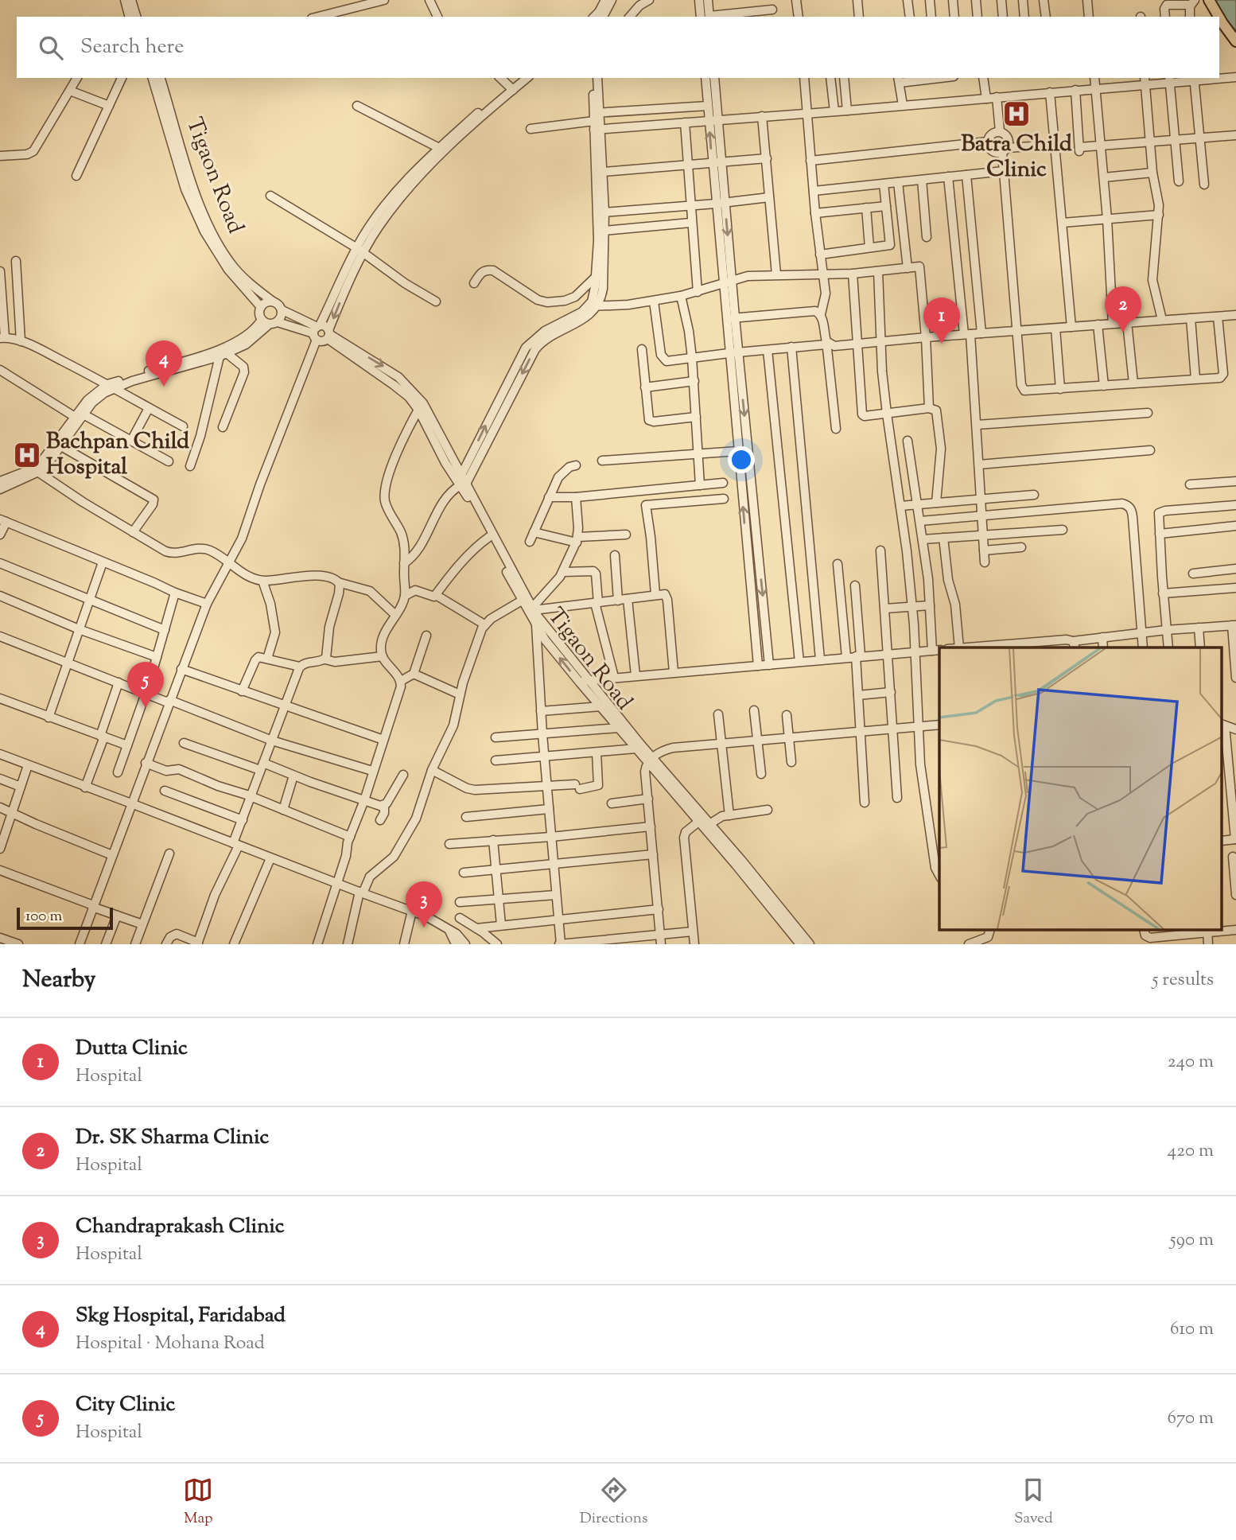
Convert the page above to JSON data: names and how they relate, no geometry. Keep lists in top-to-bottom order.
{
  "streets": {
    "street": ["Tigaon Road"]
  },
  "places": {
    "hospital": ["Batra Child Clinic", "Bachpan Child Hospital"]
  },
  "scale_bar": "100 m",
  "page": {
    "search": "Search here",
    "pins": [
      "2",
      "1",
      "4",
      "5",
      "3"
    ],
    "scale": "100 m",
    "heading": ["Nearby", "5 results"],
    "list": [
      {
        "mark": "1",
        "name": "Dutta Clinic",
        "note": "Hospital",
        "value": "240 m"
      },
      {
        "mark": "2",
        "name": "Dr. SK Sharma Clinic",
        "note": "Hospital",
        "value": "420 m"
      },
      {
        "mark": "3",
        "name": "Chandraprakash Clinic",
        "note": "Hospital",
        "value": "590 m"
      },
      {
        "mark": "4",
        "name": "Skg Hospital, Faridabad",
        "note": "Hospital · Mohana Road",
        "value": "610 m"
      },
      {
        "mark": "5",
        "name": "City Clinic",
        "note": "Hospital",
        "value": "670 m"
      }
    ],
    "nav": ["Map", "Directions", "Saved"]
  }
}
